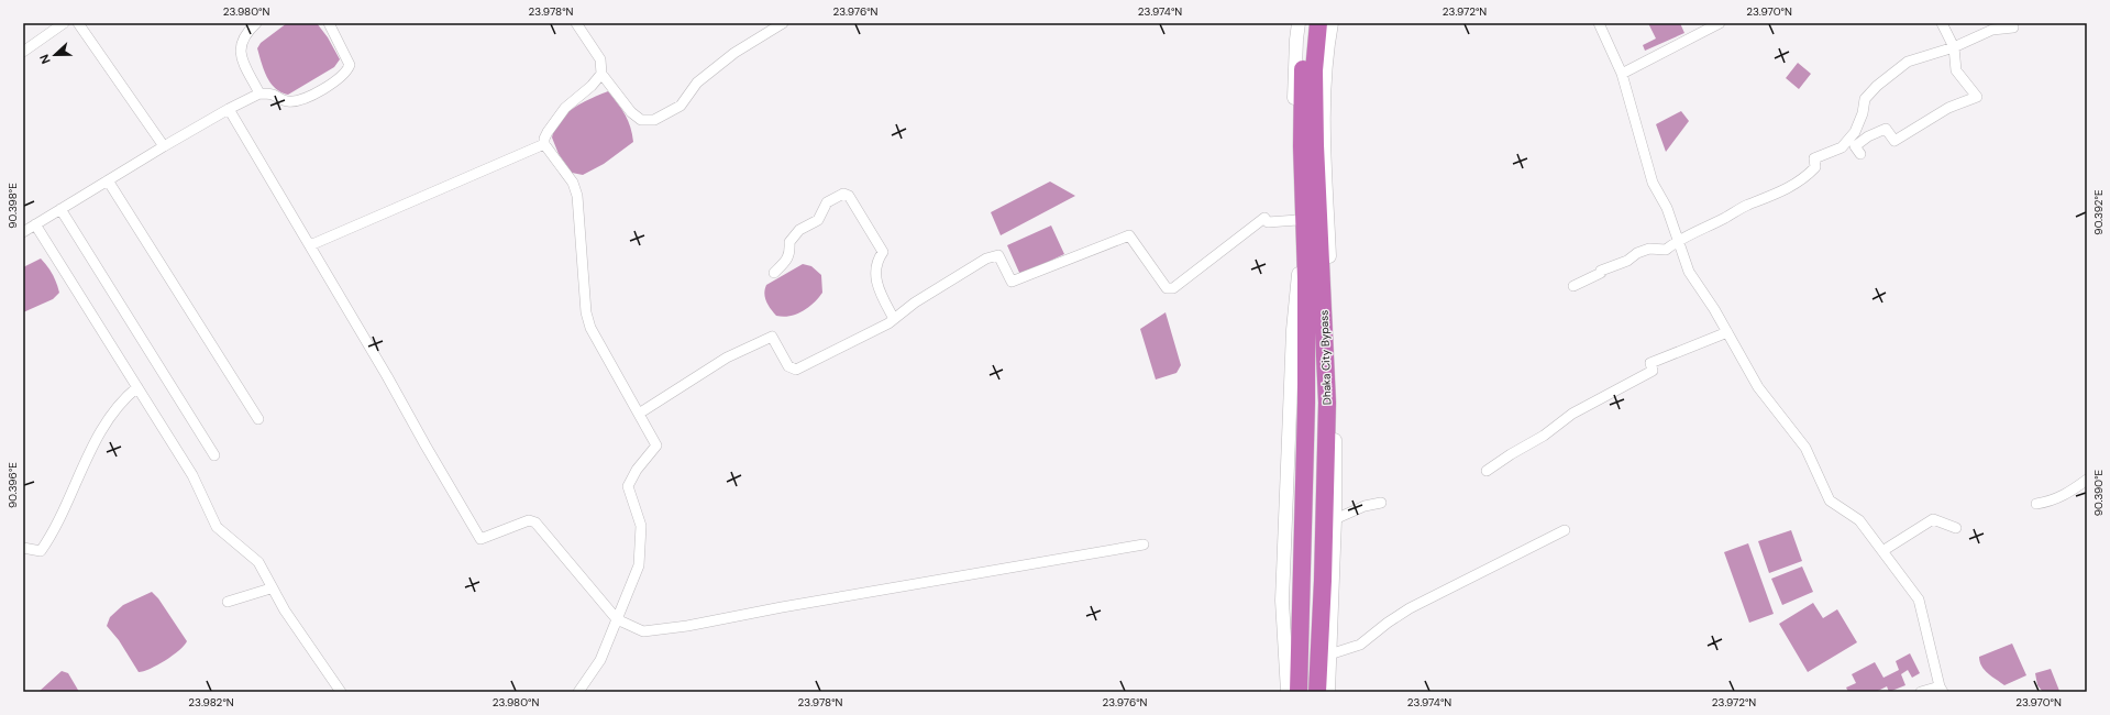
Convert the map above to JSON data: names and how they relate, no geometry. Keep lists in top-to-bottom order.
{
  "streets": {
    "highway": ["Dhaka City Bypass"]
  },
  "north": "left",
  "coordinates": [
    "23.980°N",
    "23.978°N",
    "23.976°N",
    "23.974°N",
    "23.972°N",
    "23.970°N",
    "90.398°E",
    "90.392°E",
    "90.396°E",
    "90.390°E",
    "23.982°N"
  ]
}
